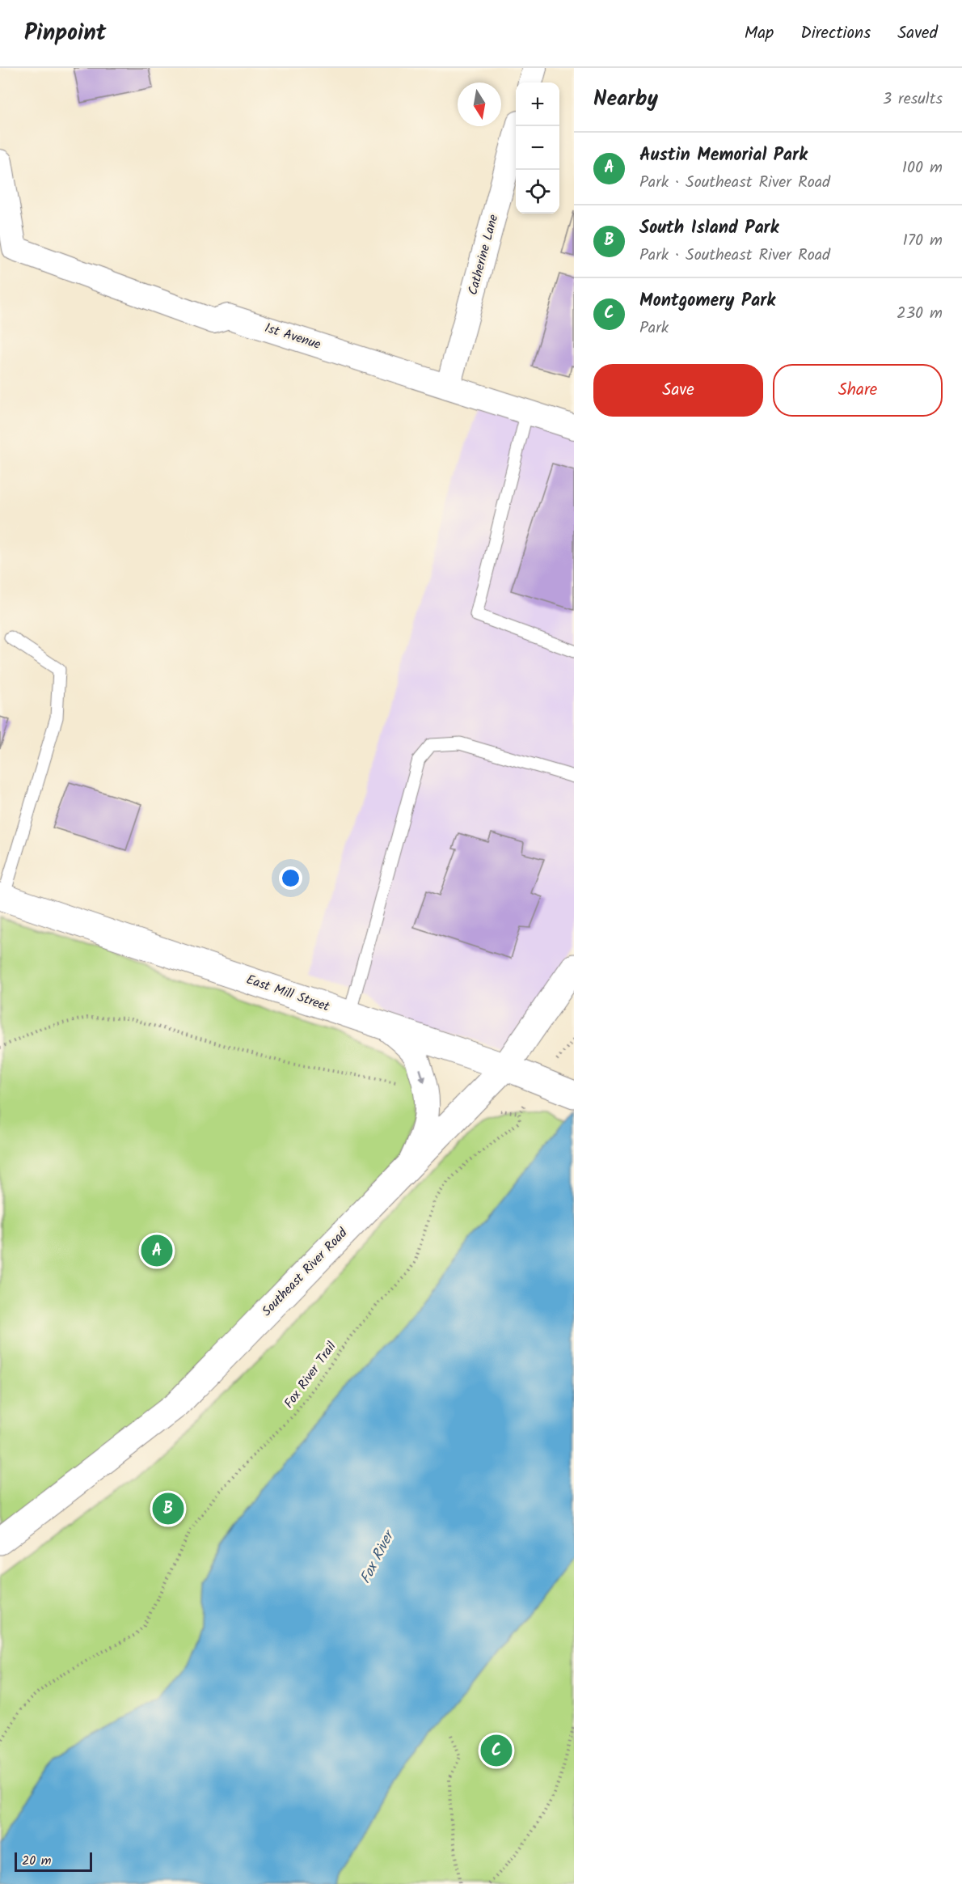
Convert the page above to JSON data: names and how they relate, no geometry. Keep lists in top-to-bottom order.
{
  "streets": {
    "street": [
      "Catherine Lane",
      "1st Avenue",
      "East Mill Street",
      "Southeast River Road"
    ],
    "path": ["Fox River Trail"]
  },
  "crossings": [
    ["Catherine Lane", "1st Avenue"],
    ["East Mill Street", "Southeast River Road"],
    ["East Mill Street", "Fox River Trail"]
  ],
  "water": ["Fox River"],
  "scale_bar": "20 m",
  "north": "bottom",
  "page": {
    "header": "Pinpoint",
    "nav": ["Map", "Directions", "Saved"],
    "heading": ["Nearby", "3 results"],
    "map_buttons": ["+", "−"],
    "list": [
      {
        "mark": "A",
        "name": "Austin Memorial Park",
        "note": "Park · Southeast River Road",
        "value": "100 m"
      },
      {
        "mark": "B",
        "name": "South Island Park",
        "note": "Park · Southeast River Road",
        "value": "170 m"
      },
      {
        "mark": "C",
        "name": "Montgomery Park",
        "note": "Park",
        "value": "230 m"
      }
    ],
    "buttons": ["Save", "Share"],
    "pins": ["A", "B", "C"],
    "scale": "20 m"
  }
}
